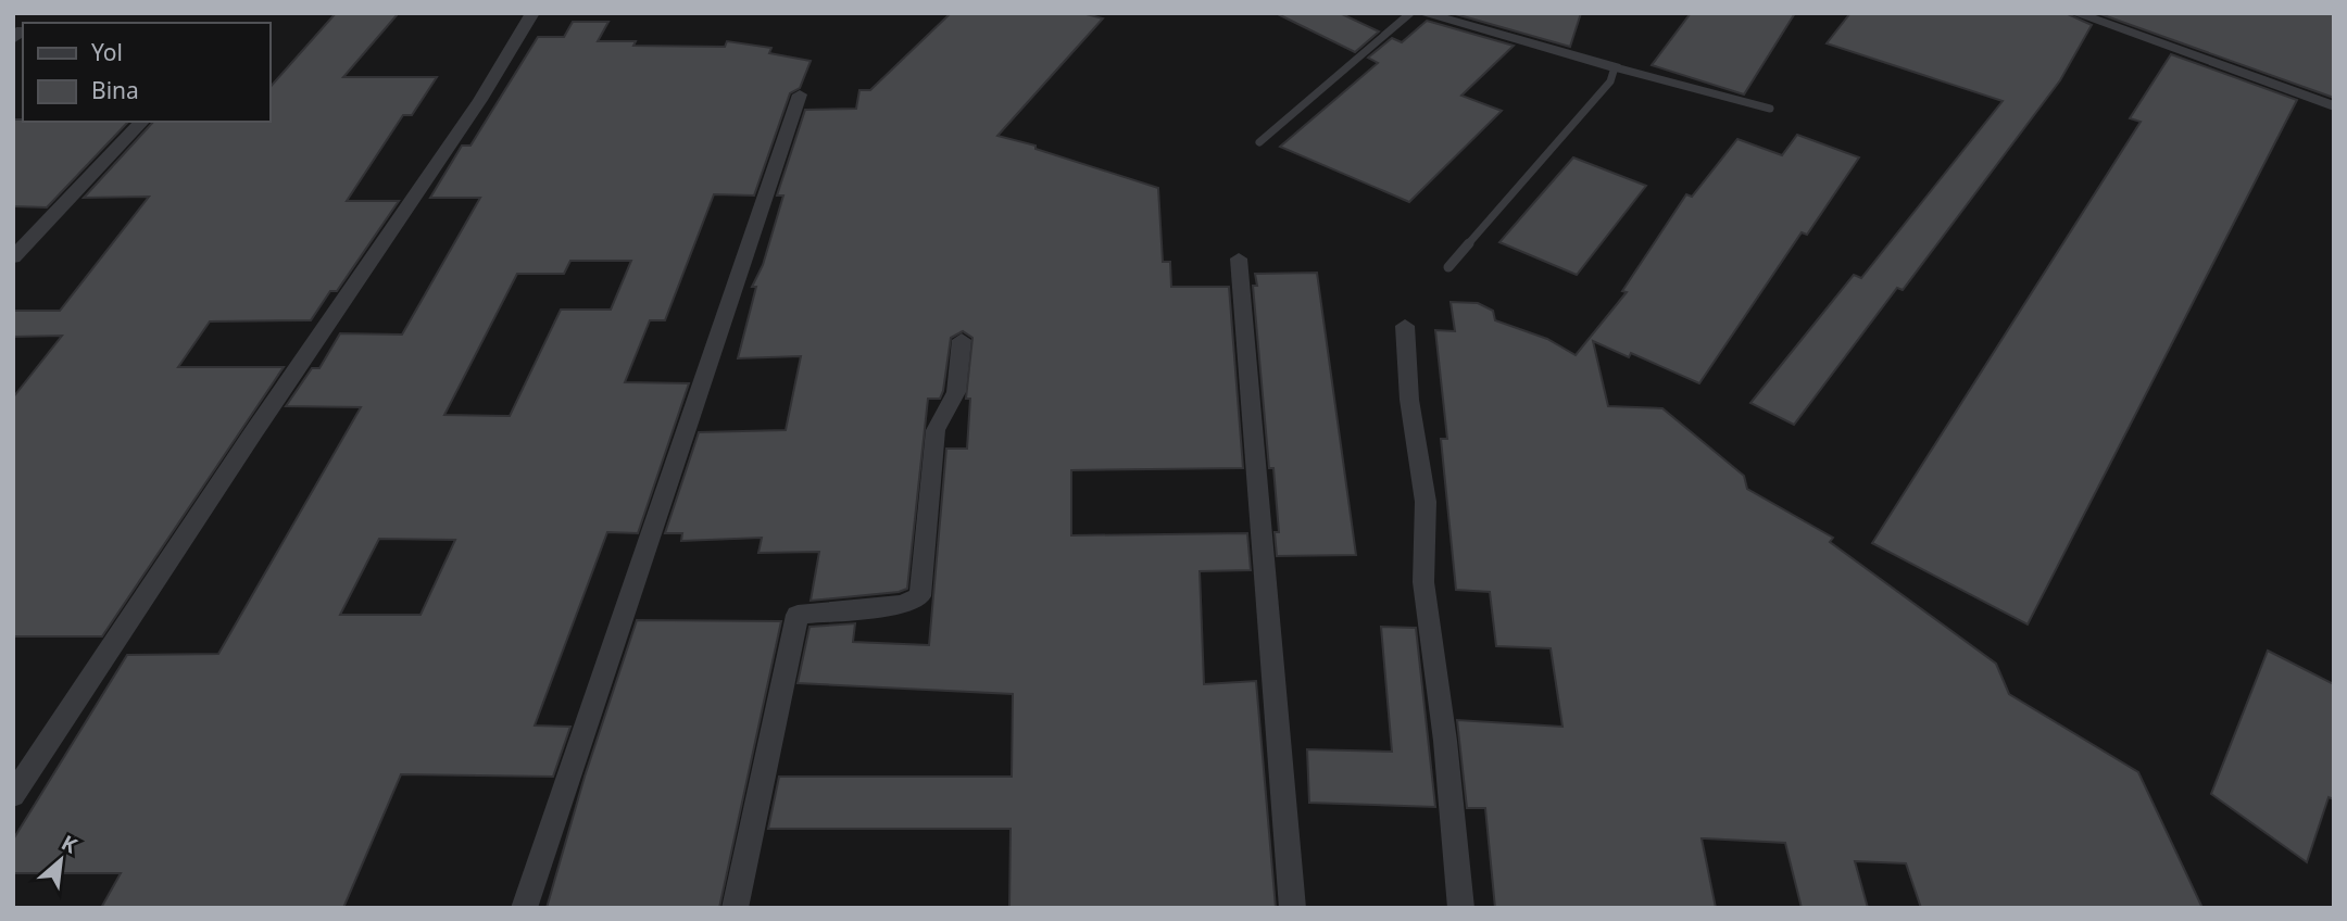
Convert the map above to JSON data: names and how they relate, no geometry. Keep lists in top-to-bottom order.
{
  "legend": ["Yol", "Bina"],
  "north": "top right"
}
